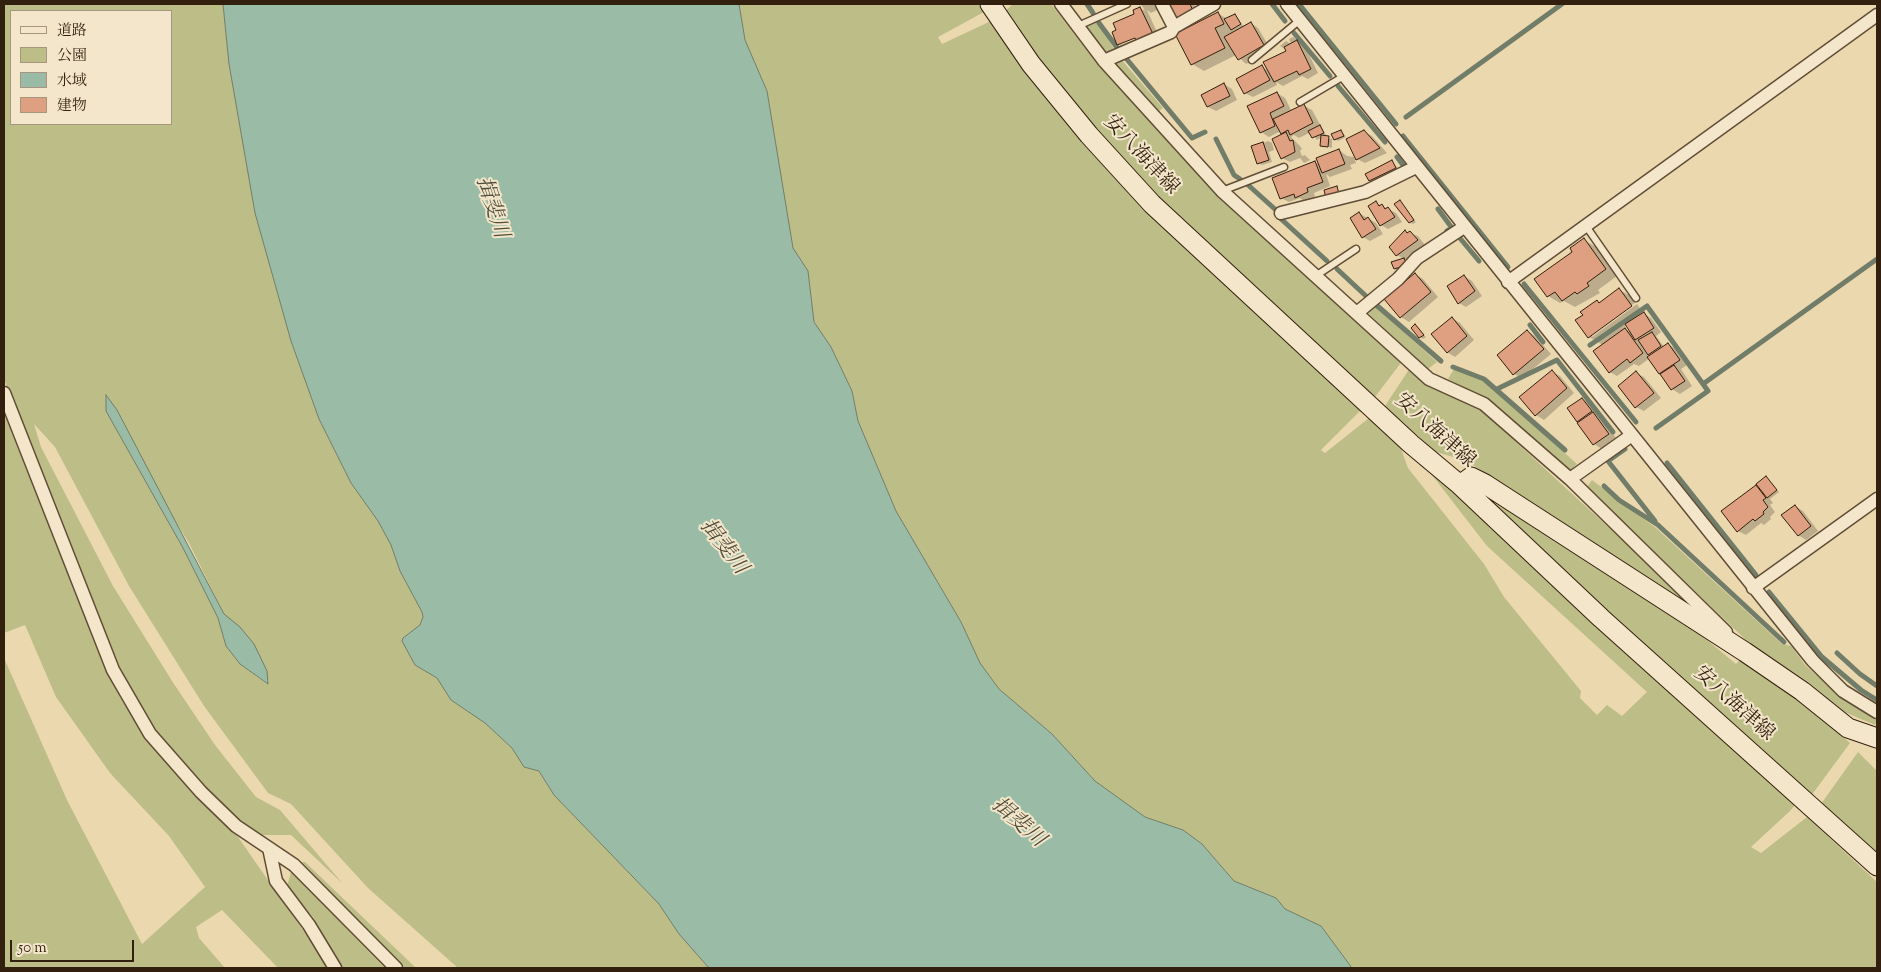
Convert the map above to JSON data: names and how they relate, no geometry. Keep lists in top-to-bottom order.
{
  "streets": {
    "main road": ["安八海津線"]
  },
  "water": ["揖斐川"],
  "legend": [
    "道路",
    "公園",
    "水域",
    "建物"
  ],
  "scale_bar": "50 m"
}
